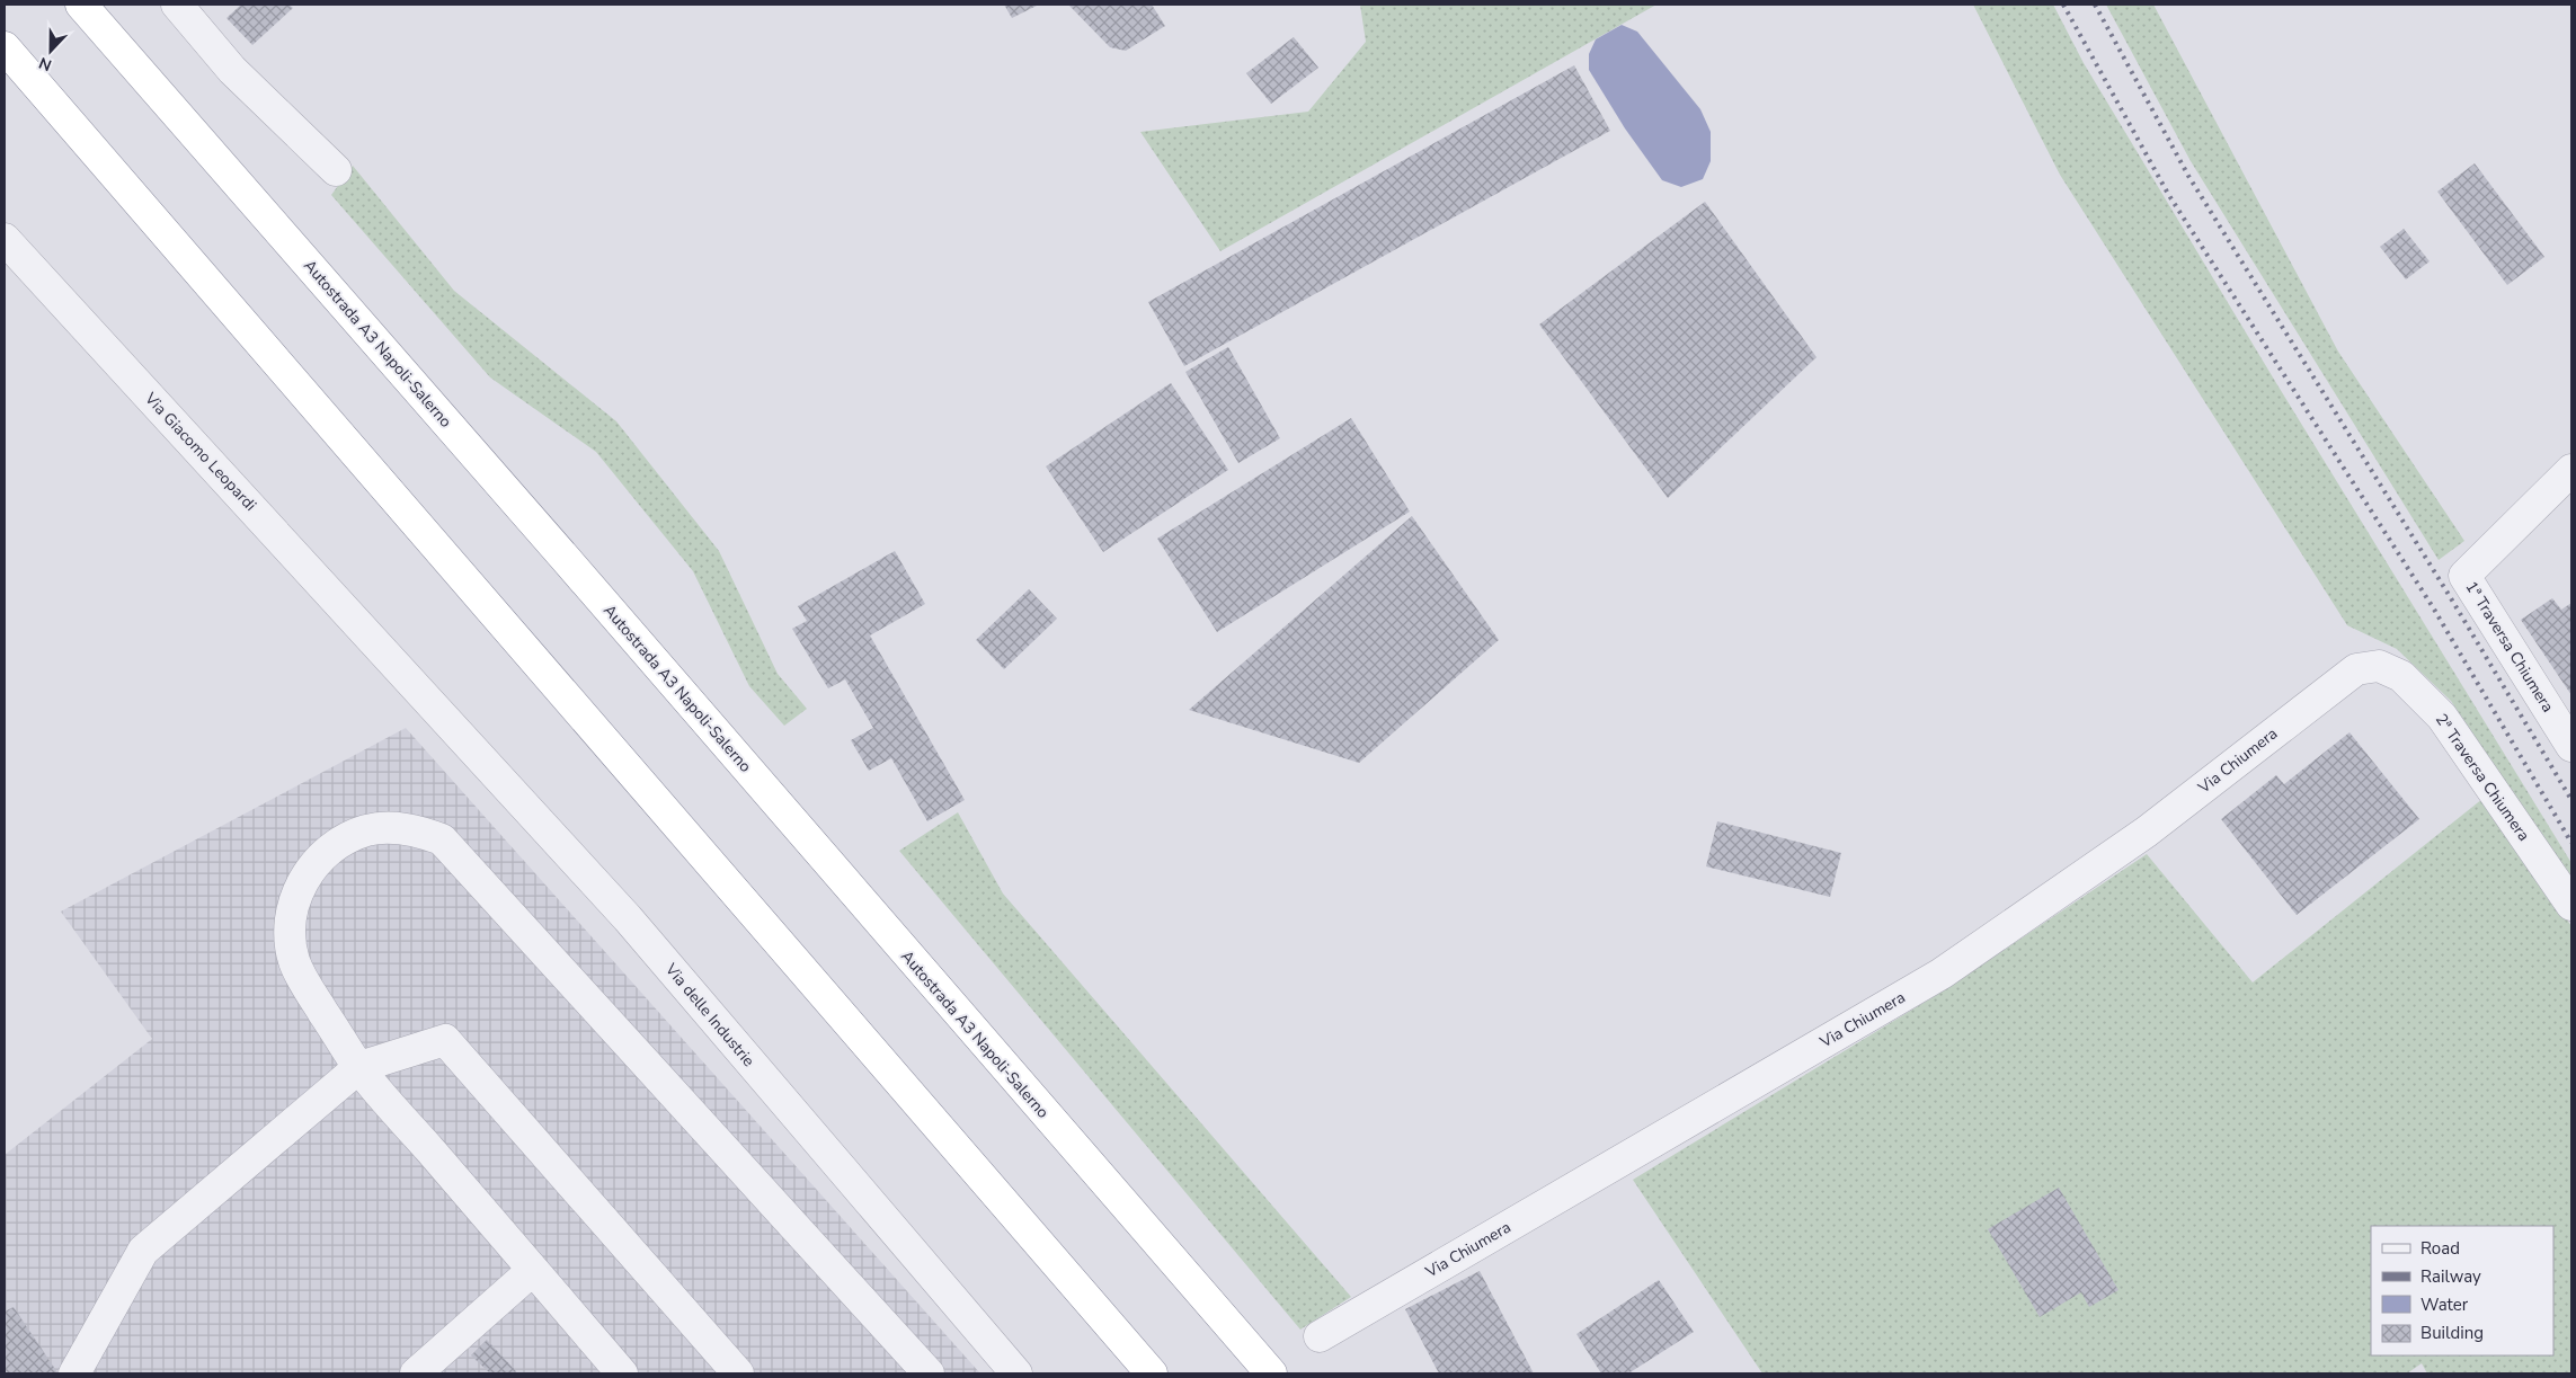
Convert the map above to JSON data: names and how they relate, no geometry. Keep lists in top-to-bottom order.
{
  "streets": {
    "highway": ["Autostrada A3 Napoli-Salerno"],
    "street": [
      "Via Giacomo Leopardi",
      "1ª Traversa Chiumera",
      "Via Chiumera",
      "2ª Traversa Chiumera",
      "Via delle Industrie"
    ]
  },
  "crossings": [
    ["Via Giacomo Leopardi", "Via delle Industrie"],
    ["Via Chiumera", "2ª Traversa Chiumera"]
  ],
  "legend": [
    "Road",
    "Railway",
    "Water",
    "Building"
  ],
  "north": "bottom"
}
